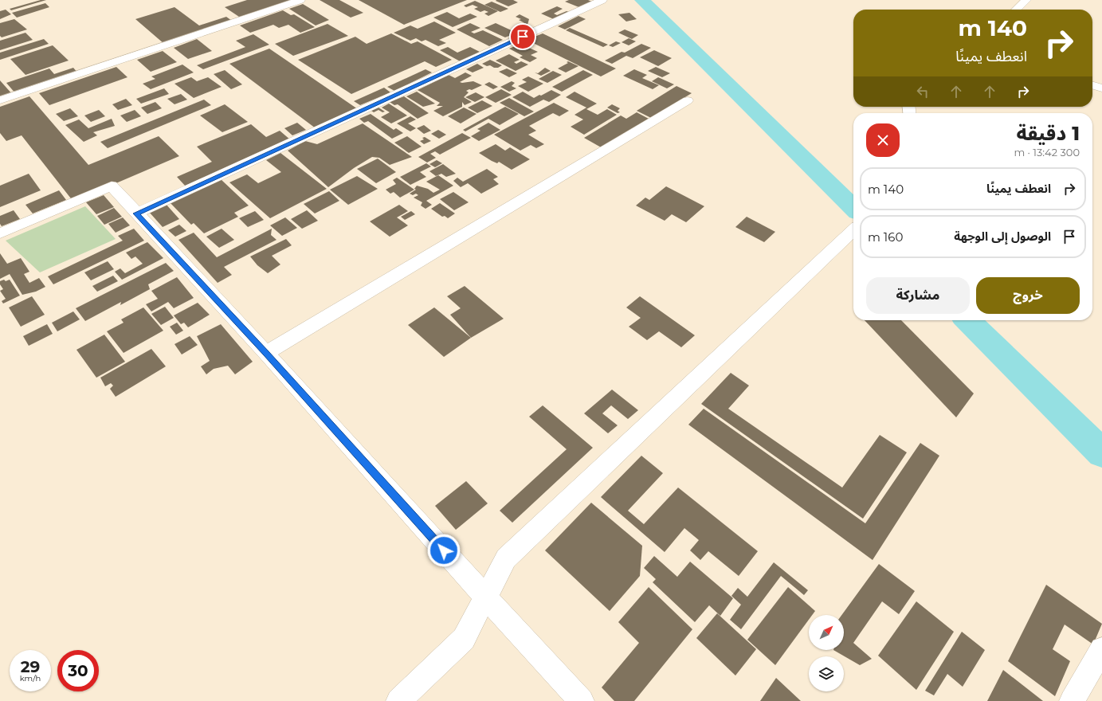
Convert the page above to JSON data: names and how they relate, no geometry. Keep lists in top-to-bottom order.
{
  "north": "top right",
  "page": {
    "turn": ["140 m", "انعطف يمينًا"],
    "heading": ["1 دقيقة", "300 m · 13:42"],
    "list": [
      {
        "name": "انعطف يمينًا",
        "value": "140 m"
      },
      {
        "name": "الوصول إلى الوجهة",
        "value": "160 m"
      }
    ],
    "buttons": ["خروج", "مشاركة"],
    "speed": "29 km/h",
    "limit": "30"
  }
}
